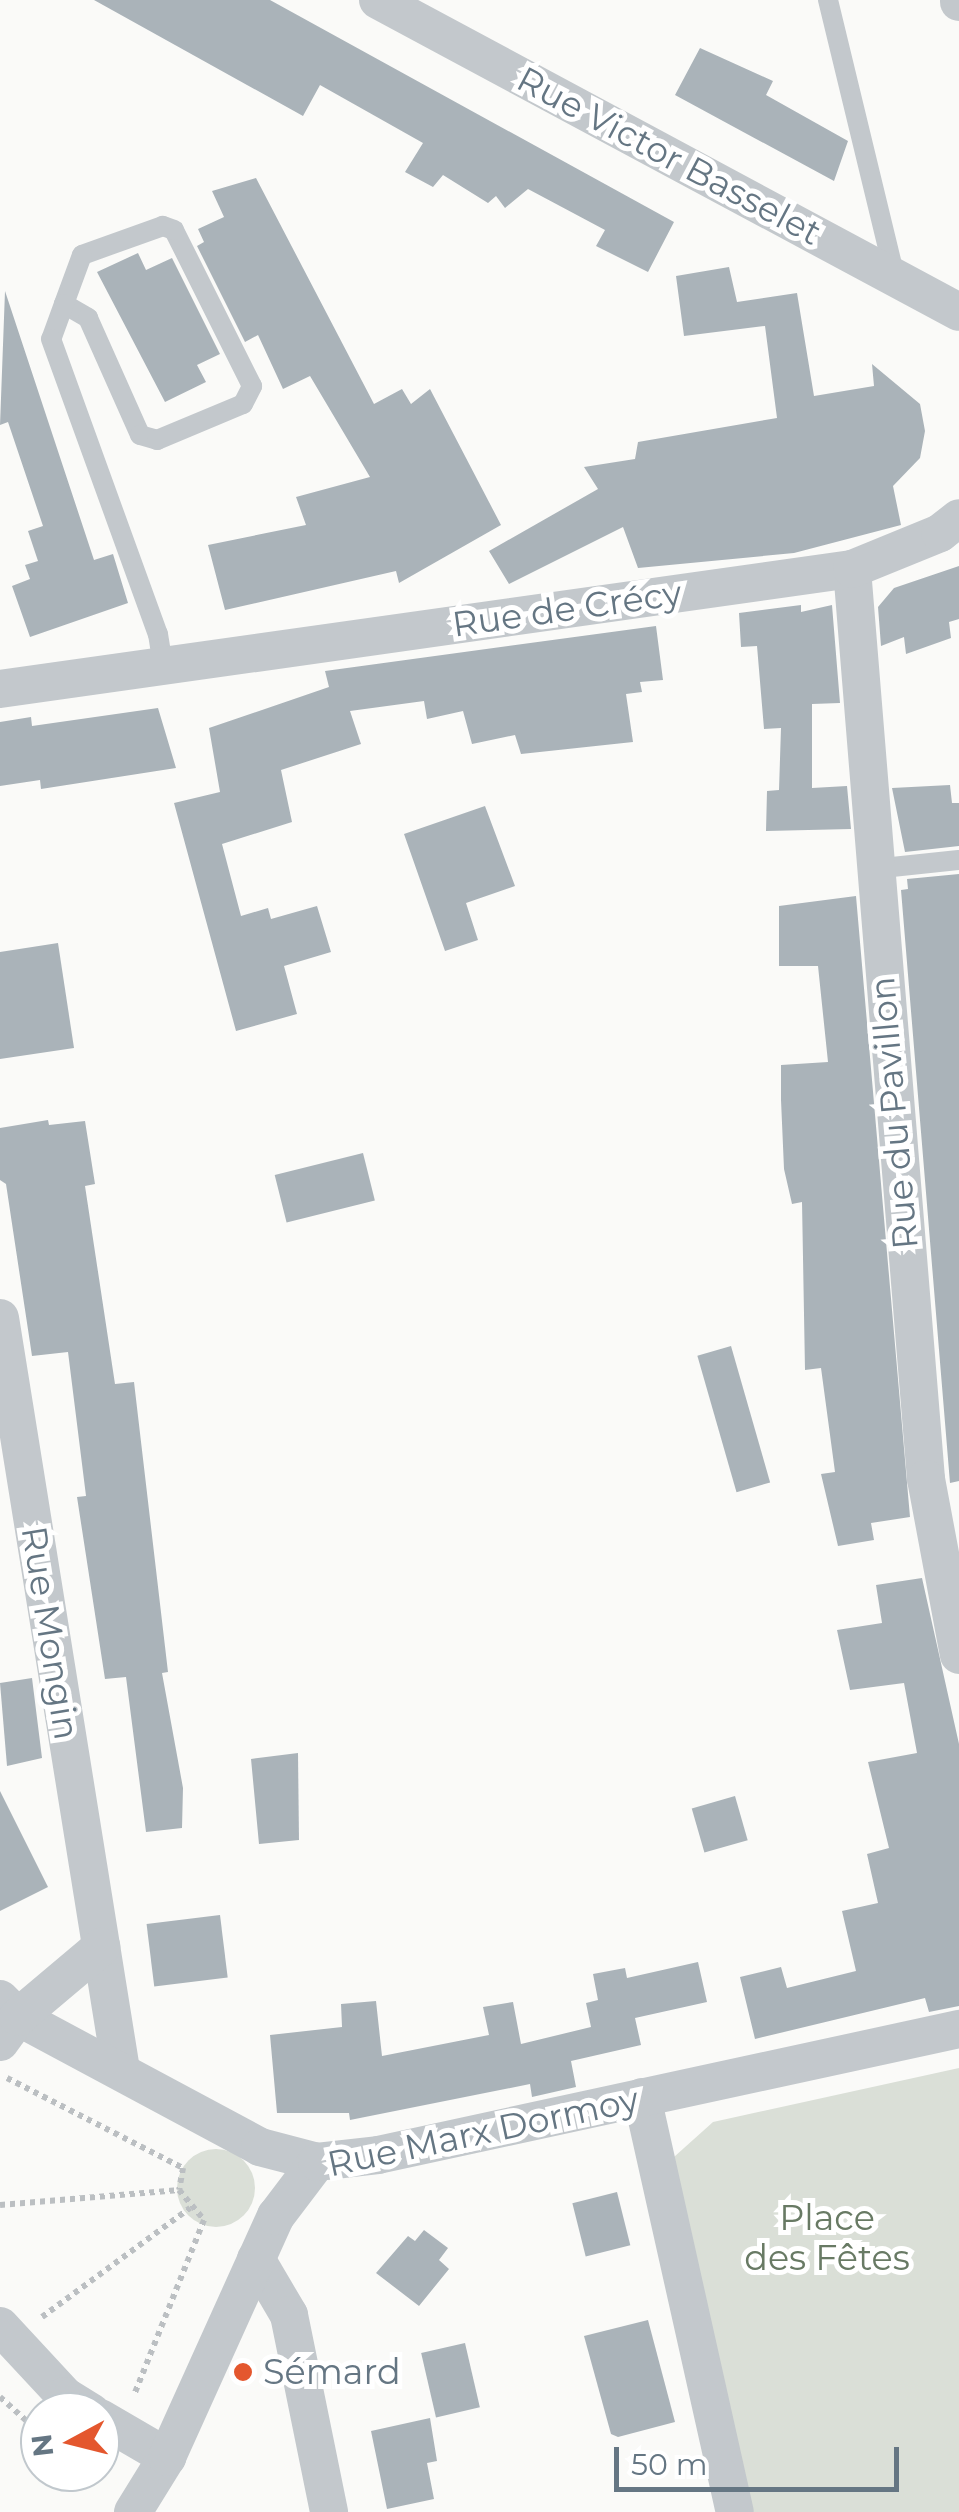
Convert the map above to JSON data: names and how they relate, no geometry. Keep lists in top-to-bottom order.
{
  "streets": {
    "street": [
      "Rue Victor Basselet",
      "Rue de Crécy",
      "Rue du Pavillon",
      "Rue Mongin",
      "Rue Marx Dormoy"
    ]
  },
  "crossings": [
    ["Rue de Crécy", "Rue du Pavillon"]
  ],
  "parks": ["Place des Fêtes"],
  "places": ["Sémard"],
  "scale_bar": "50 m",
  "north": "left"
}
